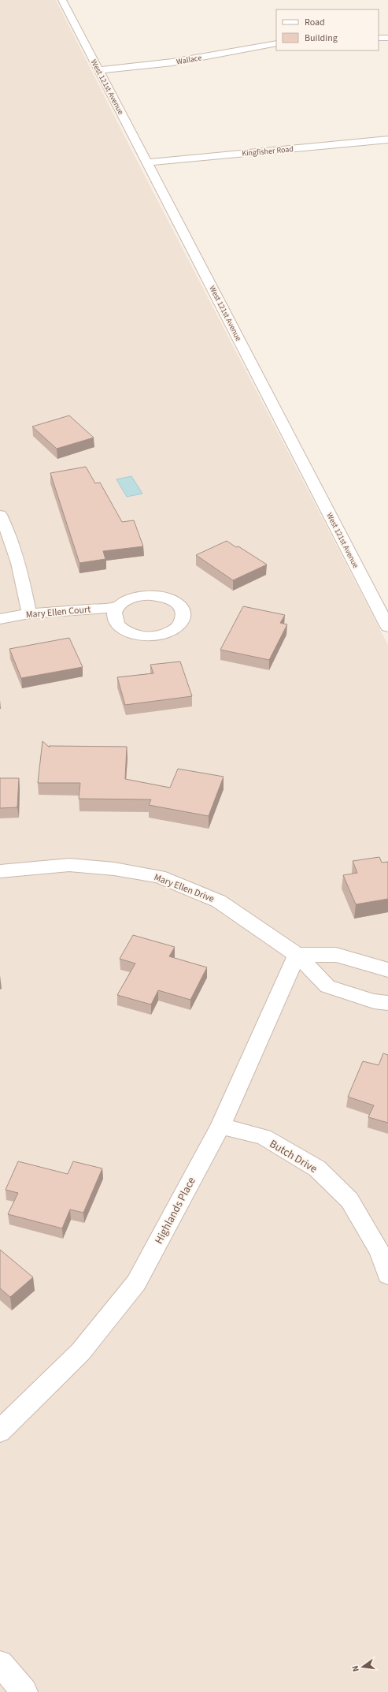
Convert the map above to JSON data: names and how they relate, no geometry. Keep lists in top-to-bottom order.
{
  "streets": {
    "street": [
      "Wallace",
      "West 121st Avenue",
      "Kingfisher Road",
      "Mary Ellen Court",
      "Mary Ellen Drive",
      "Butch Drive",
      "Highlands Place"
    ]
  },
  "crossings": [
    ["Wallace", "West 121st Avenue"],
    ["West 121st Avenue", "Kingfisher Road"],
    ["Mary Ellen Drive", "Highlands Place"],
    ["Butch Drive", "Highlands Place"]
  ],
  "legend": ["Road", "Building"],
  "north": "left"
}
